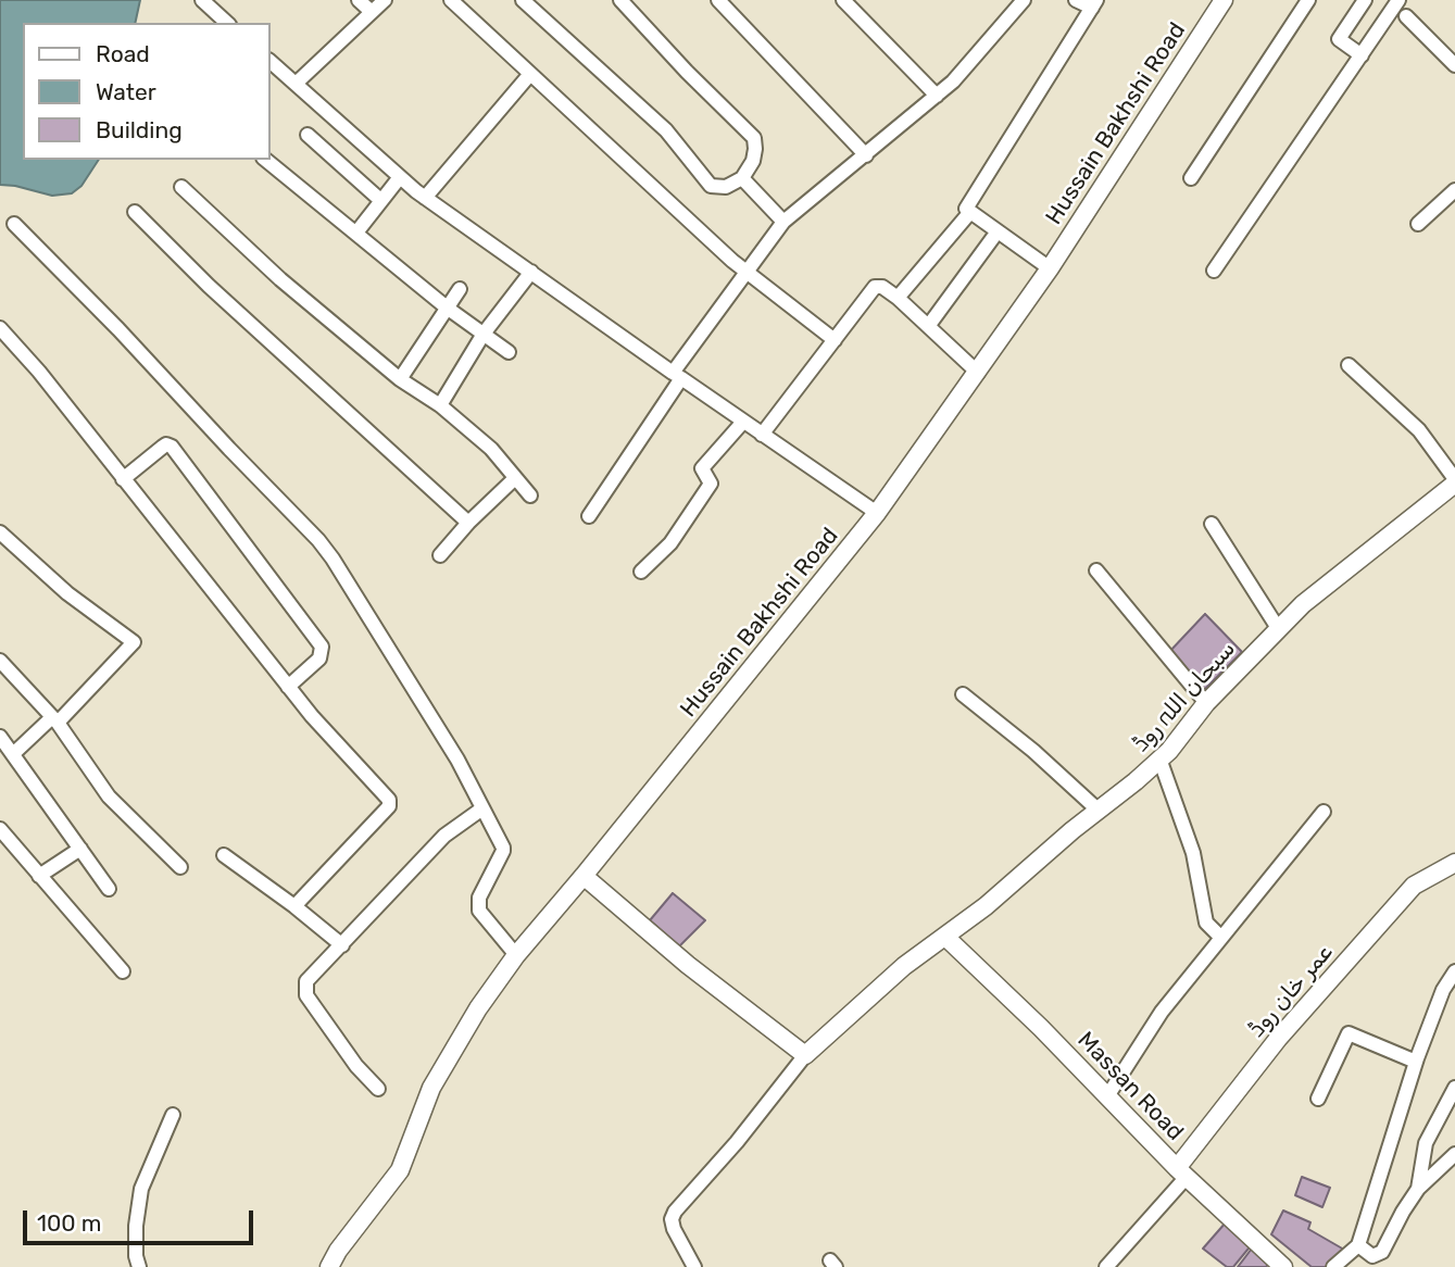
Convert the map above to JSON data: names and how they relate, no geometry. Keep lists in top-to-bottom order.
{
  "streets": {
    "street": [
      "Hussain Bakhshi Road",
      "سبحان اللہ روڈ",
      "عمر خان روڈ",
      "Massan Road"
    ]
  },
  "crossings": [
    ["سبحان اللہ روڈ", "Massan Road"],
    ["عمر خان روڈ", "Massan Road"]
  ],
  "legend": ["Road", "Water", "Building"],
  "scale_bar": "100 m"
}
